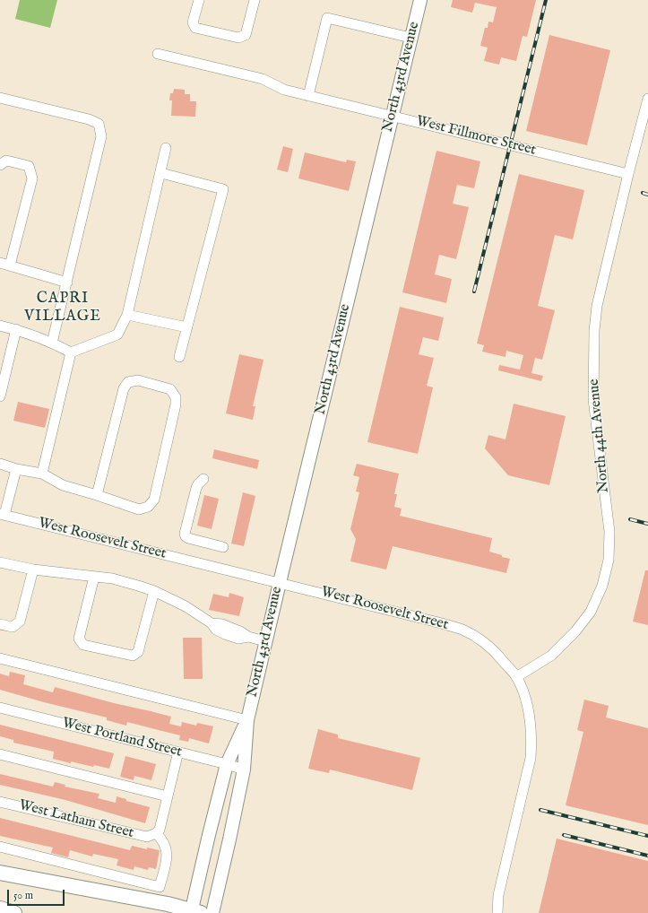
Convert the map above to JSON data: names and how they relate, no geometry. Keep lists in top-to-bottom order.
{
  "streets": {
    "main road": ["North 43rd Avenue"],
    "street": [
      "West Fillmore Street",
      "North 44th Avenue",
      "West Roosevelt Street",
      "West Portland Street",
      "West Latham Street"
    ]
  },
  "crossings": [
    ["North 43rd Avenue", "West Fillmore Street"],
    ["North 43rd Avenue", "West Roosevelt Street"],
    ["North 43rd Avenue", "West Portland Street"],
    ["West Fillmore Street", "North 44th Avenue"],
    ["North 44th Avenue", "West Roosevelt Street"]
  ],
  "districts": ["CAPRI VILLAGE"],
  "scale_bar": "50 m"
}
